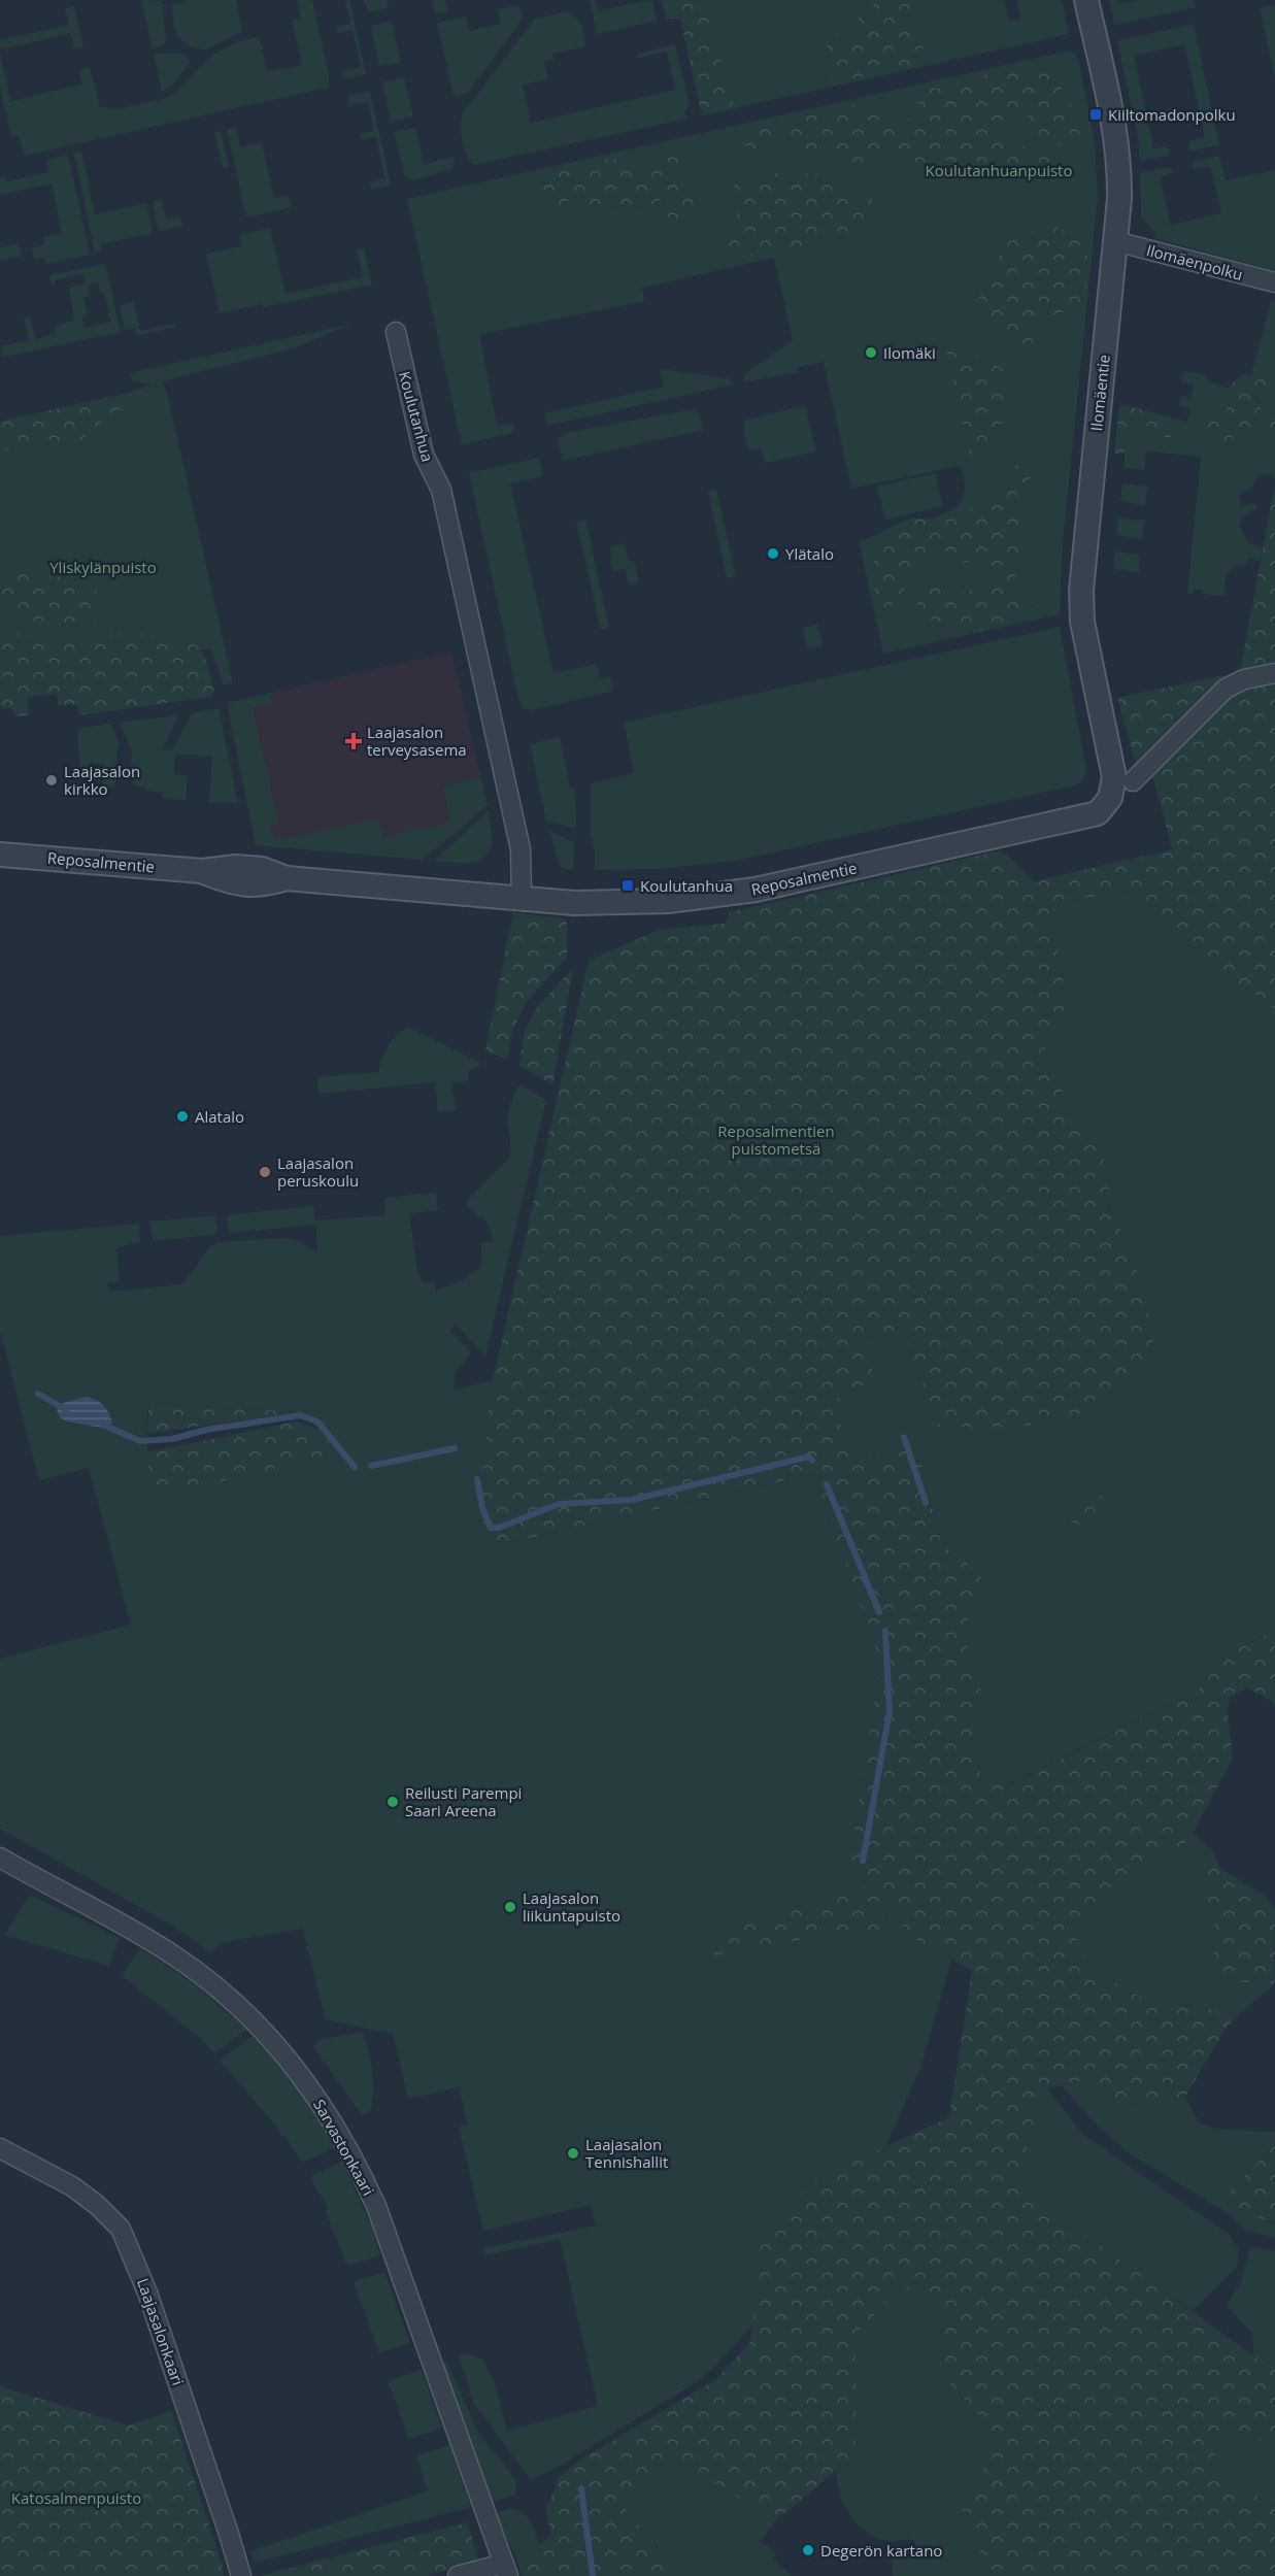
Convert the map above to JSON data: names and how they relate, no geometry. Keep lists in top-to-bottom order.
{
  "streets": {
    "street": [
      "Ilomäenpolku",
      "Ilomäentie",
      "Koulutanhua",
      "Reposalmentie",
      "Sarvastonkaari",
      "Laajasalonkaari"
    ]
  },
  "crossings": [
    ["Ilomäenpolku", "Ilomäentie"],
    ["Ilomäentie", "Reposalmentie"],
    ["Koulutanhua", "Reposalmentie"]
  ],
  "parks": [
    "Koulutanhuanpuisto",
    "Yliskylänpuisto",
    "Reposalmentien puistometsä",
    "Katosalmenpuisto"
  ],
  "places": {
    "transit": ["Kiiltomadonpolku", "Koulutanhua"],
    "other": [
      "Ilomäki",
      "Ylätalo",
      "Laajasalon kirkko",
      "Alatalo",
      "Laajasalon peruskoulu",
      "Reilusti Parempi Saari Areena",
      "Laajasalon liikuntapuisto",
      "Laajasalon Tennishallit",
      "Degerön kartano"
    ],
    "health": ["Laajasalon terveysasema"]
  }
}
